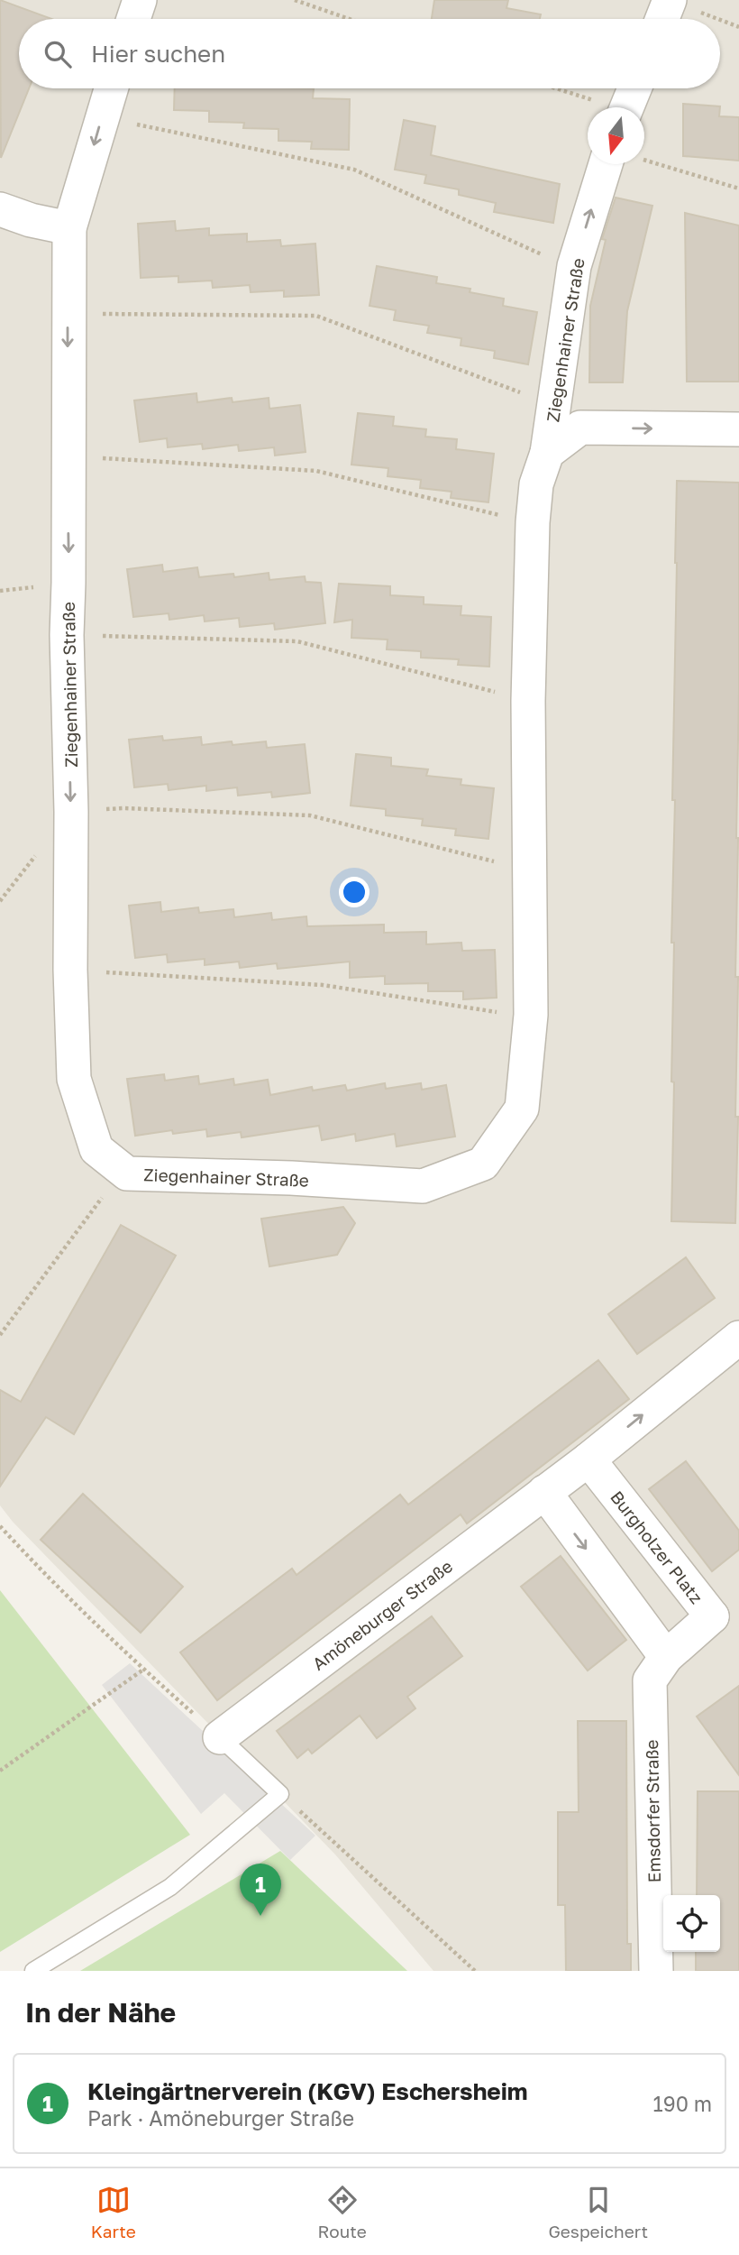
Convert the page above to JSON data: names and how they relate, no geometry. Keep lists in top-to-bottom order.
{
  "streets": {
    "street": [
      "Ziegenhainer Straße",
      "Burgholzer Platz",
      "Amöneburger Straße",
      "Emsdorfer Straße"
    ]
  },
  "crossings": [
    ["Burgholzer Platz", "Emsdorfer Straße"]
  ],
  "north": "bottom",
  "page": {
    "search": "Hier suchen",
    "pins": "1",
    "heading": "In der Nähe",
    "list": [
      {
        "mark": "1",
        "name": "Kleingärtnerverein (KGV) Eschersheim",
        "note": "Park · Amöneburger Straße",
        "value": "190 m"
      }
    ],
    "nav": ["Karte", "Route", "Gespeichert"]
  }
}
